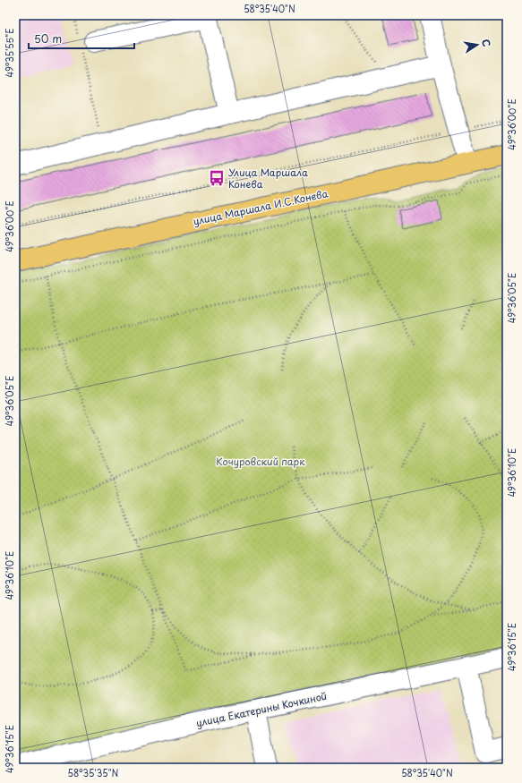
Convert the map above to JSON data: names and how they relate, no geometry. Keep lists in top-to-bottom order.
{
  "streets": {
    "main road": ["улица Маршала И.С.Конева"],
    "street": ["улица Екатерины Кочкиной"]
  },
  "parks": ["Кочуровский парк"],
  "places": {
    "bus stop": ["Улица Маршала Конева"]
  },
  "scale_bar": "50 m",
  "north": "right",
  "coordinates": [
    "58°35'40\"N",
    "49°35'55\"E",
    "49°36'00\"E",
    "49°36'05\"E",
    "49°36'10\"E",
    "49°36'15\"E",
    "58°35'35\"N"
  ]
}
